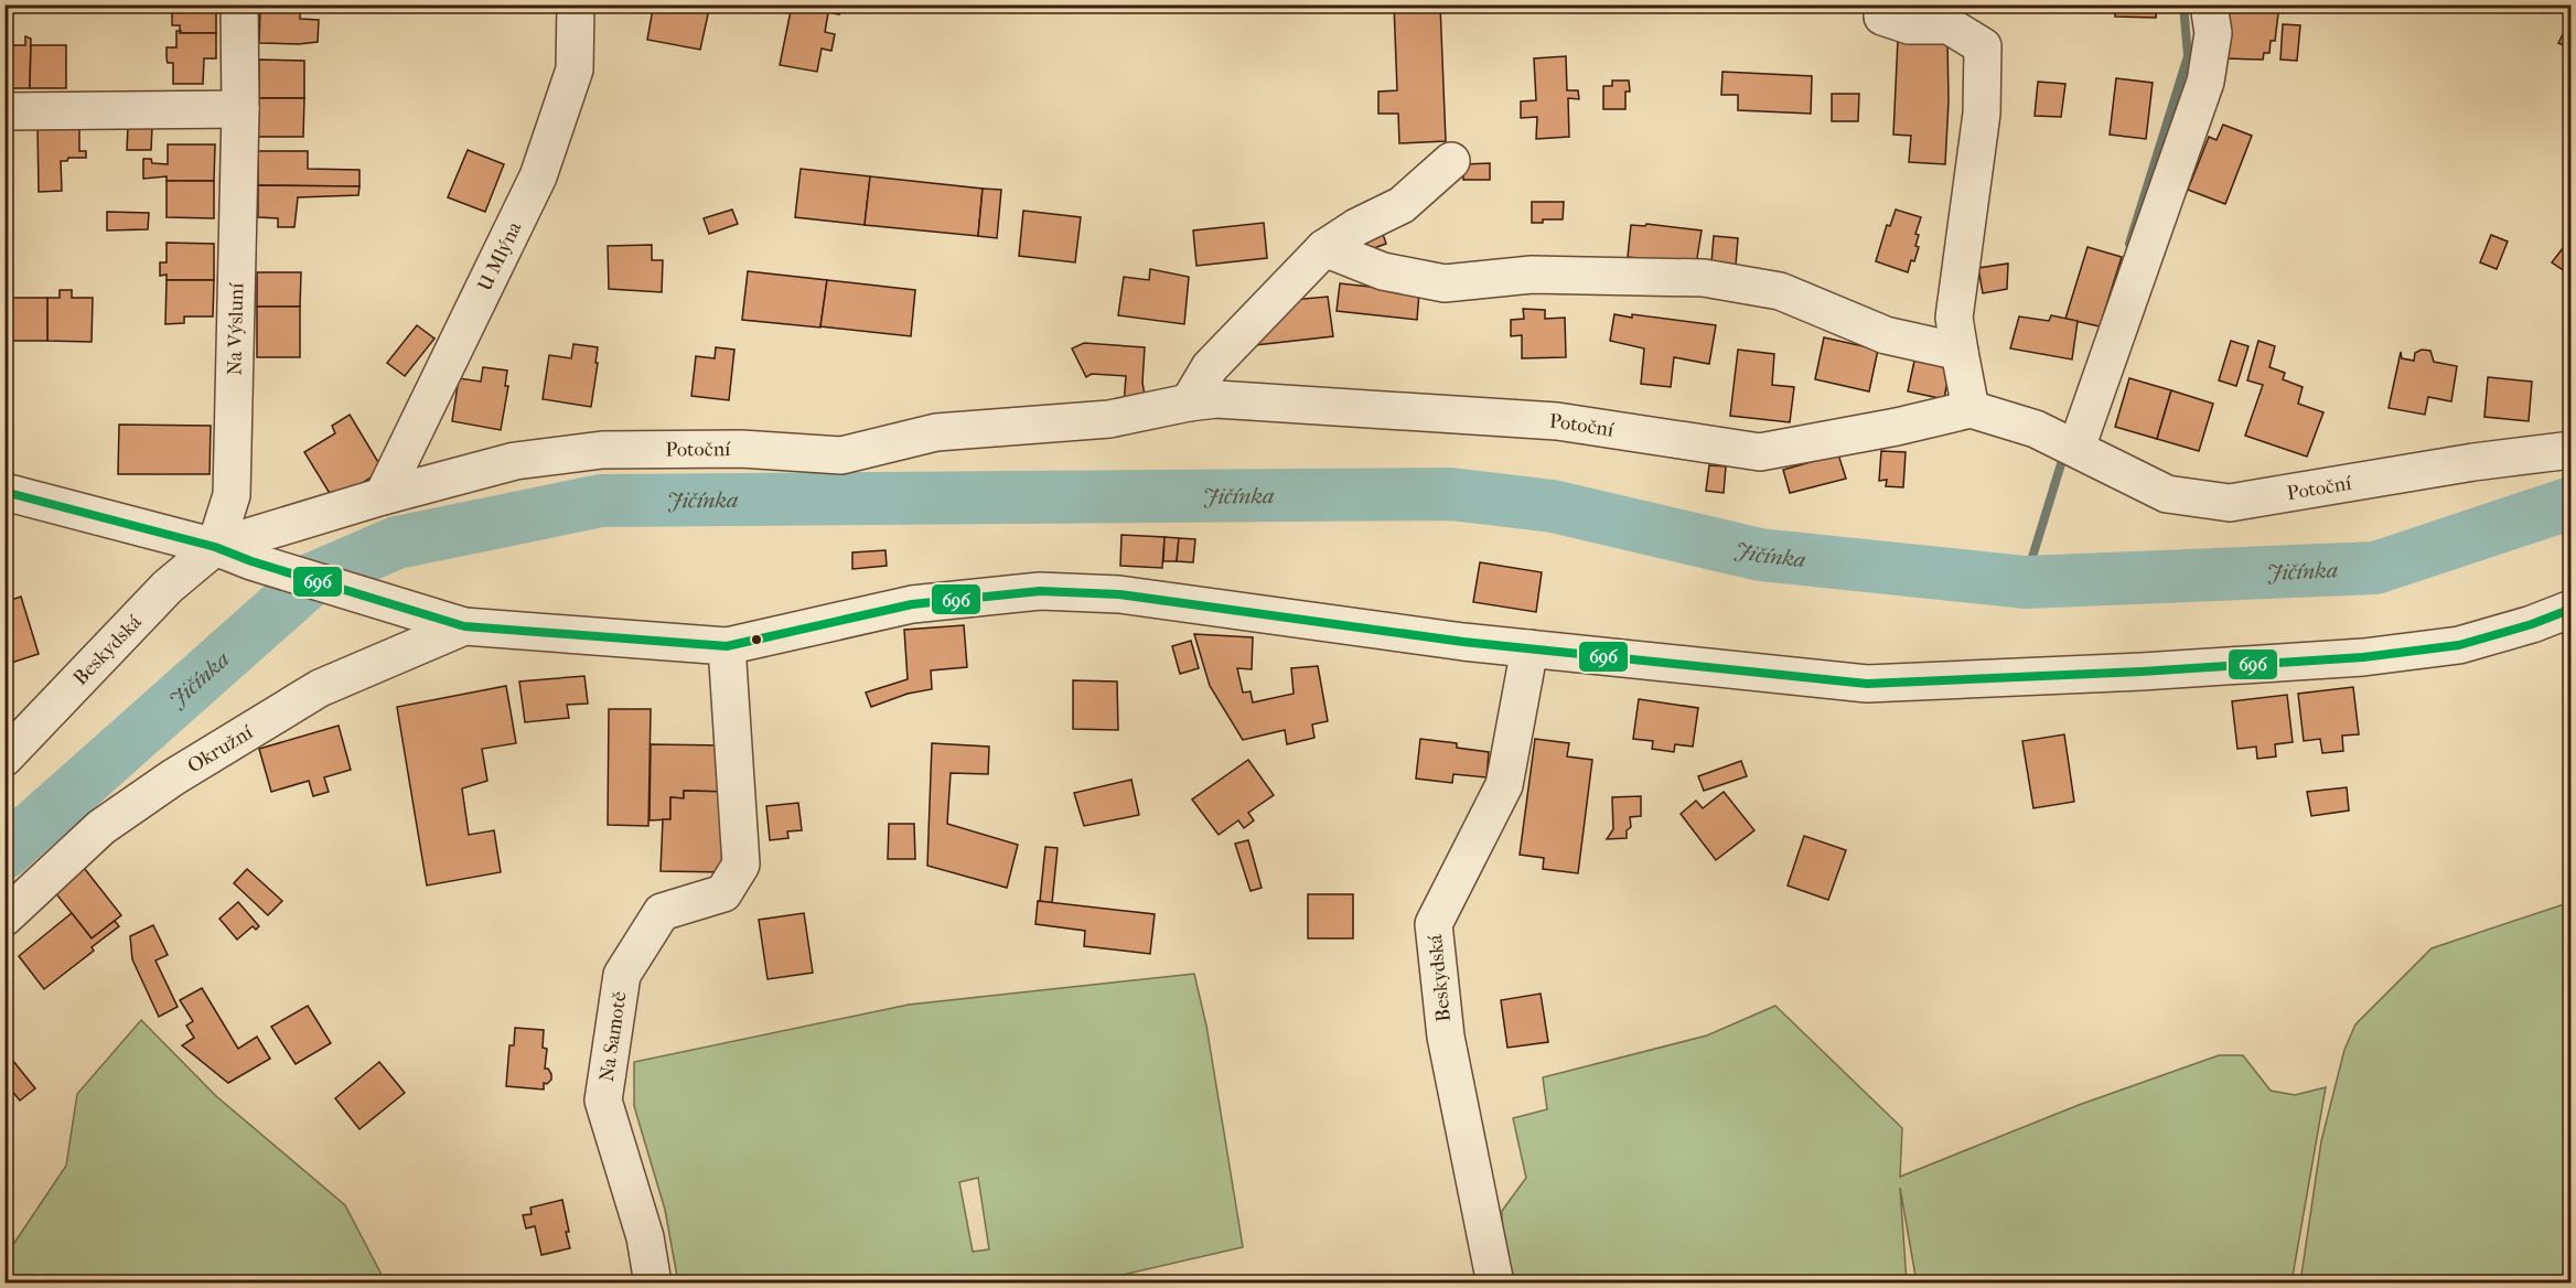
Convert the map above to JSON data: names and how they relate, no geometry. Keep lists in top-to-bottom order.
{
  "streets": {
    "street": [
      "U Mlýna",
      "Na Výsluní",
      "Potoční",
      "Beskydská",
      "Okružní",
      "Na Samotě"
    ]
  },
  "crossings": [
    ["U Mlýna", "Potoční"],
    ["Na Výsluní", "Potoční"],
    ["Na Výsluní", "Beskydská"],
    ["Potoční", "Beskydská"]
  ],
  "water": ["Jičínka"],
  "lines": ["transit line 696"]
}
